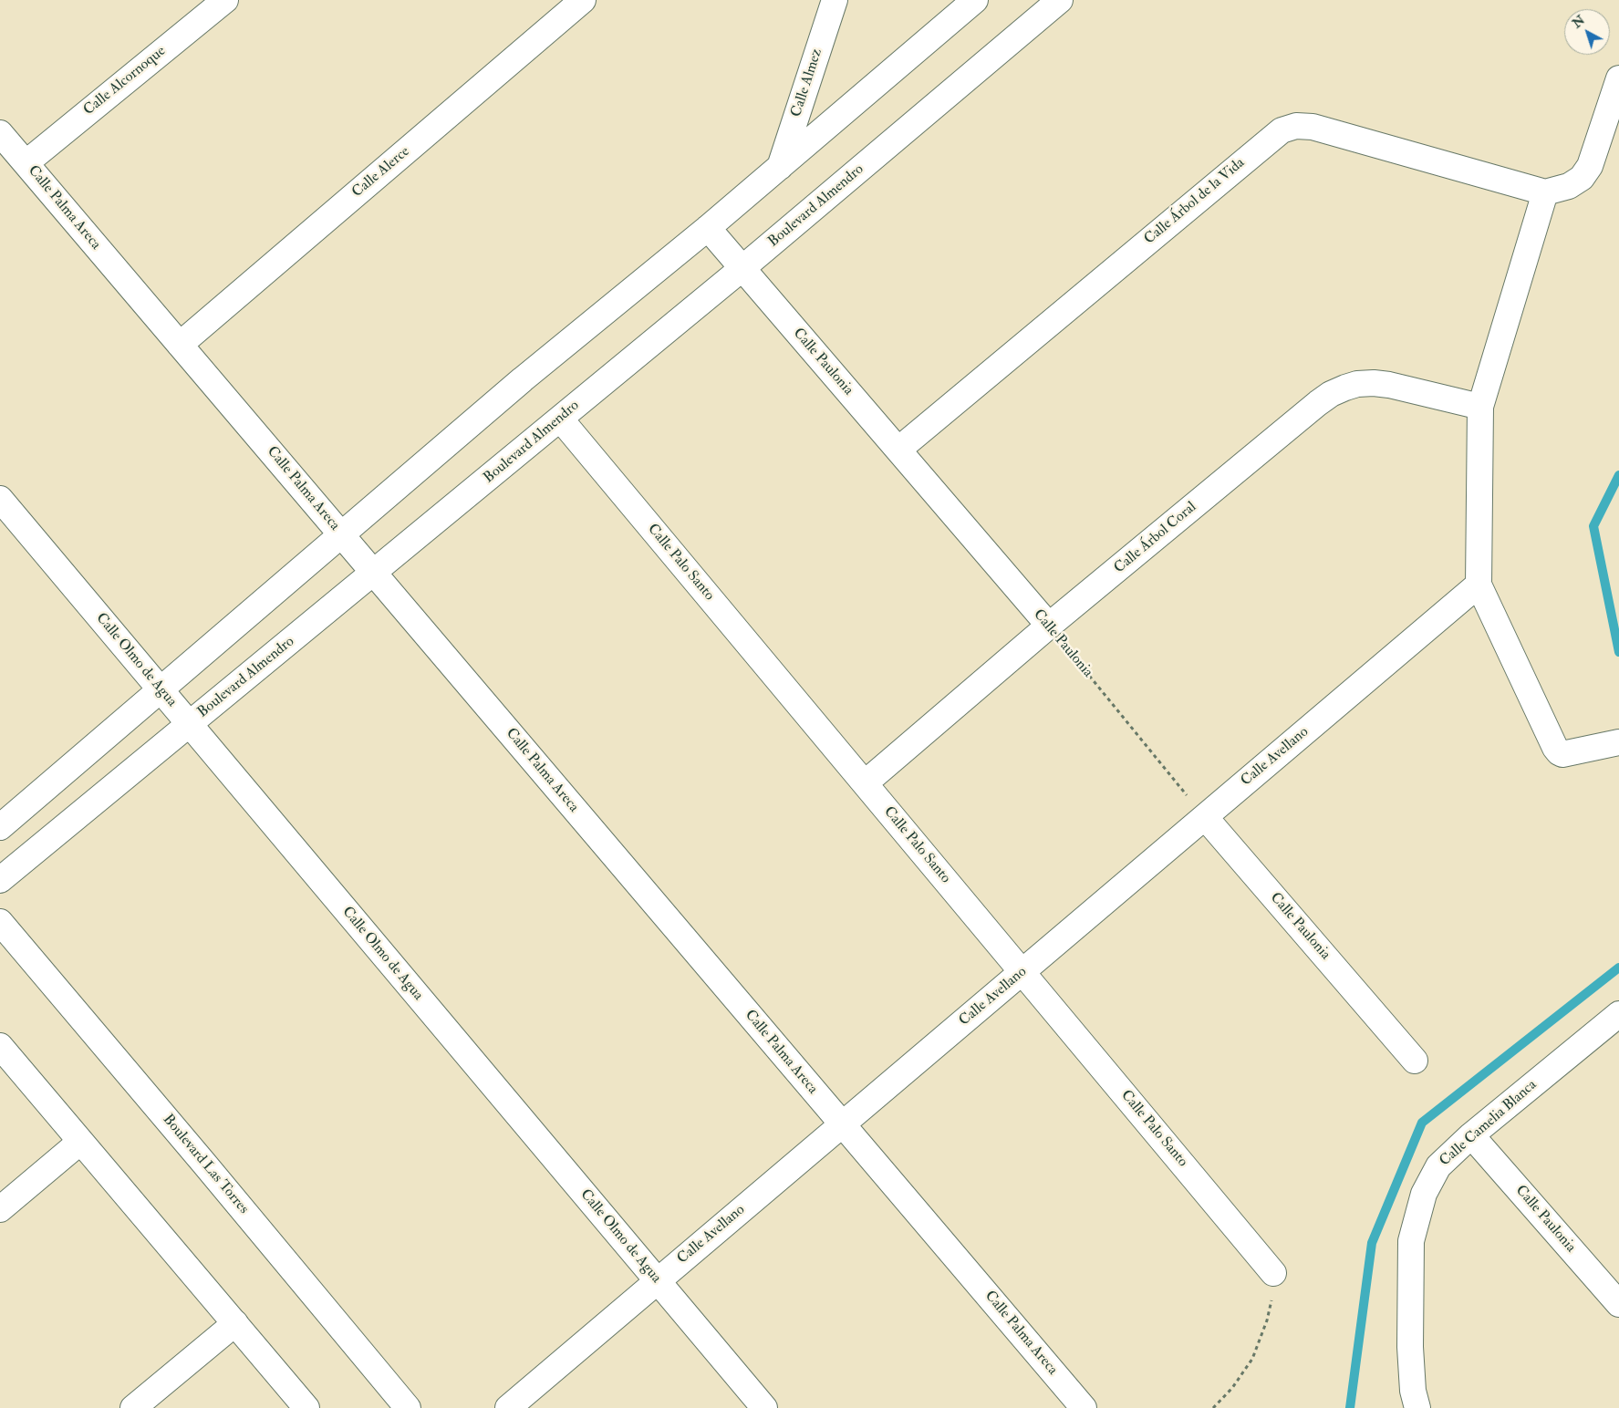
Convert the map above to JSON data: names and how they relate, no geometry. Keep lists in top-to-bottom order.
{
  "streets": {
    "street": [
      "Calle Alcornoque",
      "Calle Almez",
      "Calle Alerce",
      "Calle Árbol de la Vida",
      "Boulevard Almendro",
      "Calle Palma Areca",
      "Calle Paulonia",
      "Calle Árbol Coral",
      "Calle Palo Santo",
      "Calle Olmo de Agua",
      "Calle Avellano",
      "Calle Camelia Blanca",
      "Boulevard Las Torres"
    ]
  },
  "crossings": [
    ["Calle Alcornoque", "Calle Palma Areca"],
    ["Calle Alerce", "Calle Palma Areca"],
    ["Calle Árbol de la Vida", "Calle Paulonia"],
    ["Boulevard Almendro", "Calle Palma Areca"],
    ["Boulevard Almendro", "Calle Paulonia"],
    ["Boulevard Almendro", "Calle Palo Santo"],
    ["Boulevard Almendro", "Calle Olmo de Agua"],
    ["Calle Palma Areca", "Calle Avellano"],
    ["Calle Paulonia", "Calle Árbol Coral"],
    ["Calle Paulonia", "Calle Avellano"],
    ["Calle Paulonia", "Calle Camelia Blanca"],
    ["Calle Árbol Coral", "Calle Palo Santo"],
    ["Calle Palo Santo", "Calle Avellano"],
    ["Calle Olmo de Agua", "Calle Avellano"]
  ],
  "north": "top left"
}
